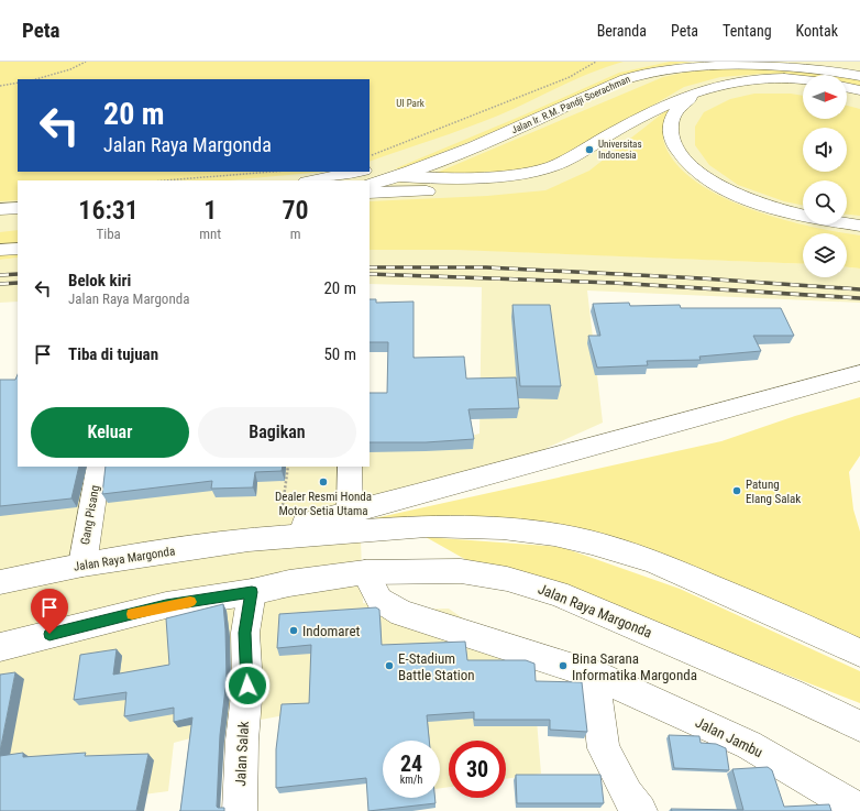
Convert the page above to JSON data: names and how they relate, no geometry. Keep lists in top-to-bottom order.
{
  "streets": {
    "main road": [
      "Jalan Ir. R.M. Pandji Soerachman",
      "Gang Pisang",
      "Jalan Raya Margonda",
      "Jalan Jambu",
      "Jalan Salak"
    ]
  },
  "crossings": [
    ["Gang Pisang", "Jalan Raya Margonda"],
    ["Jalan Raya Margonda", "Jalan Salak"]
  ],
  "parks": ["UI Park"],
  "places": [
    "Universitas Indonesia",
    "Dealer Resmi Honda Motor Setia Utama",
    "Patung Elang Salak",
    "Indomaret",
    "E-Stadium Battle Station",
    "Bina Sarana Informatika Margonda"
  ],
  "north": "right",
  "page": {
    "header": "Peta",
    "nav": [
      "Beranda",
      "Peta",
      "Tentang",
      "Kontak"
    ],
    "turn": ["20 m", "Jalan Raya Margonda"],
    "eta": [
      "16:31",
      "Tiba",
      "1",
      "mnt",
      "70",
      "m"
    ],
    "list": [
      {
        "name": "Belok kiri",
        "note": "Jalan Raya Margonda",
        "value": "20 m"
      },
      {
        "name": "Tiba di tujuan",
        "value": "50 m"
      }
    ],
    "buttons": ["Keluar", "Bagikan"],
    "speed": "24 km/h",
    "limit": "30"
  }
}
